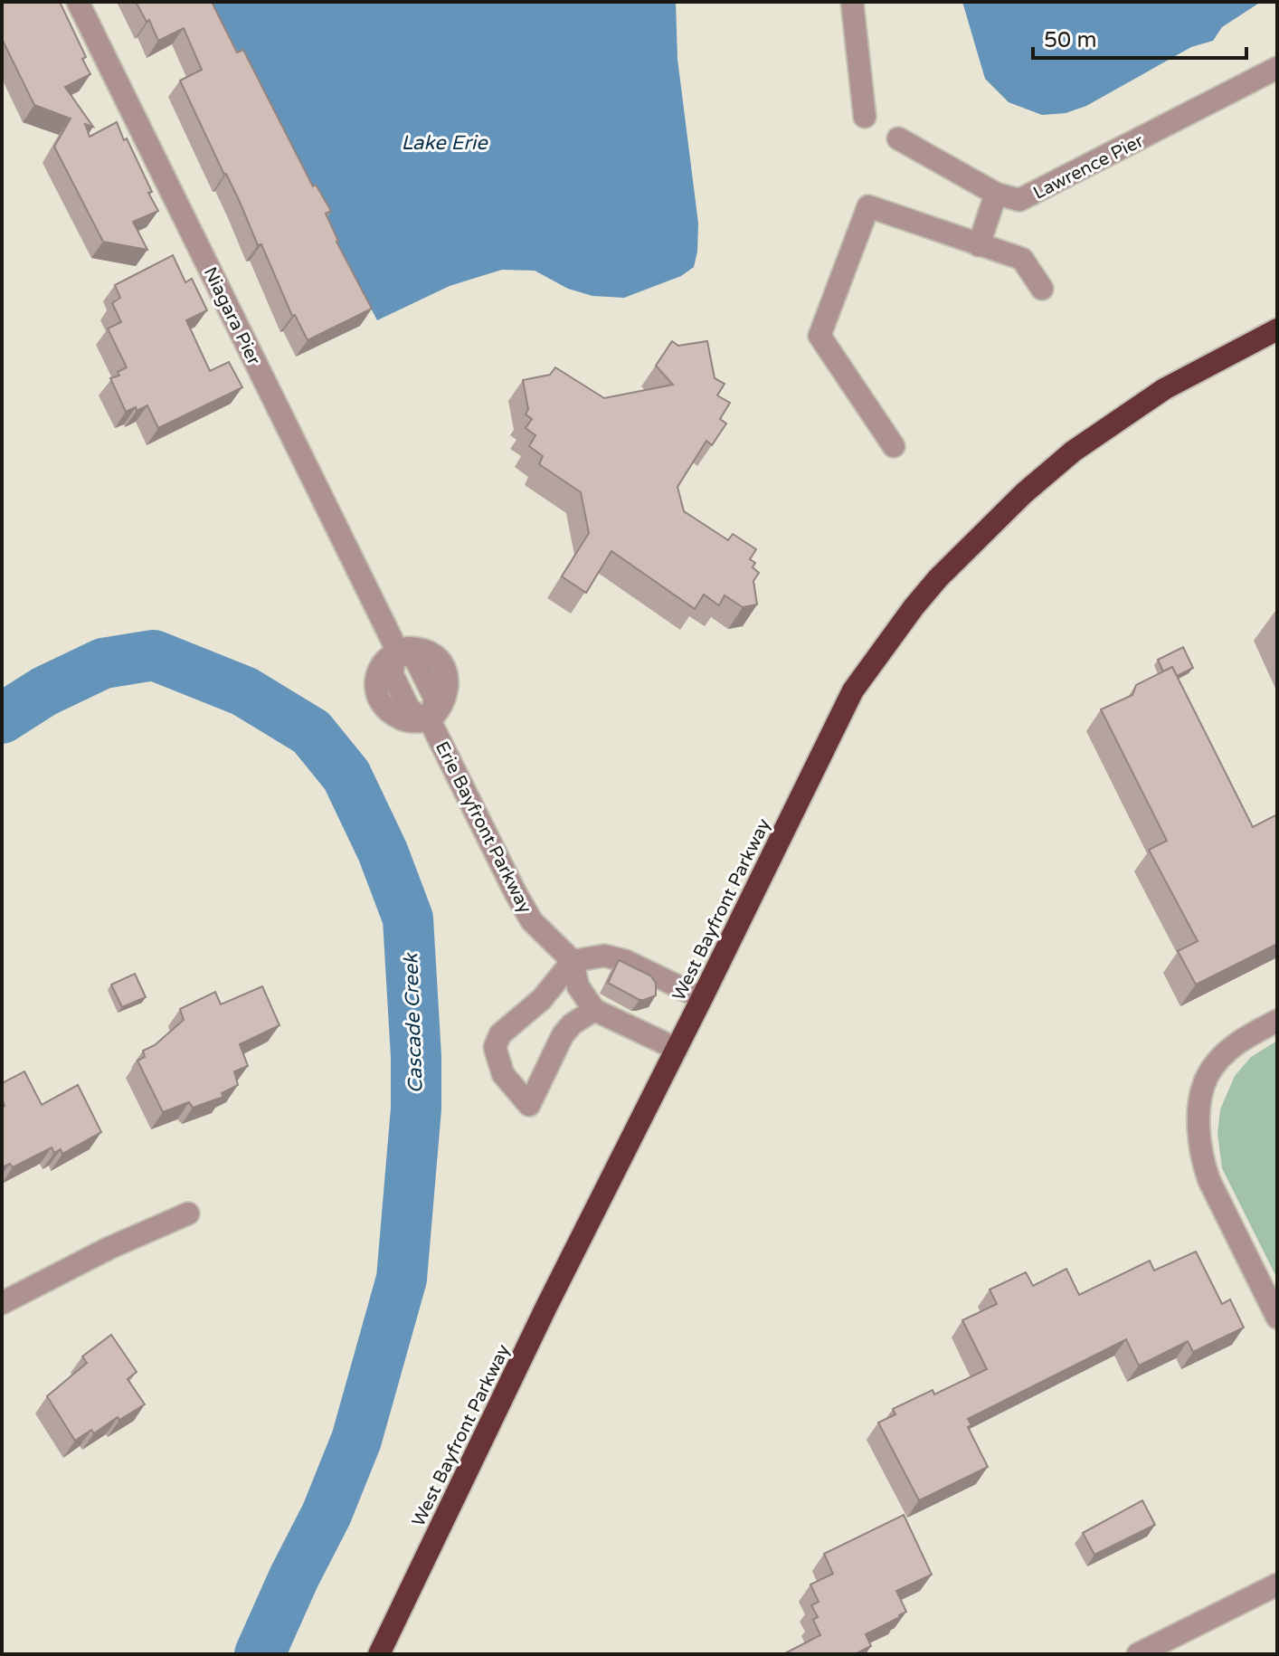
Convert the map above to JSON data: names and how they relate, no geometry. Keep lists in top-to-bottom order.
{
  "streets": {
    "highway": ["West Bayfront Parkway"],
    "street": ["Lawrence Pier", "Niagara Pier", "Erie Bayfront Parkway"]
  },
  "crossings": [
    ["Niagara Pier", "Erie Bayfront Parkway"]
  ],
  "water": ["Lake Erie", "Cascade Creek"],
  "scale_bar": "50 m"
}
